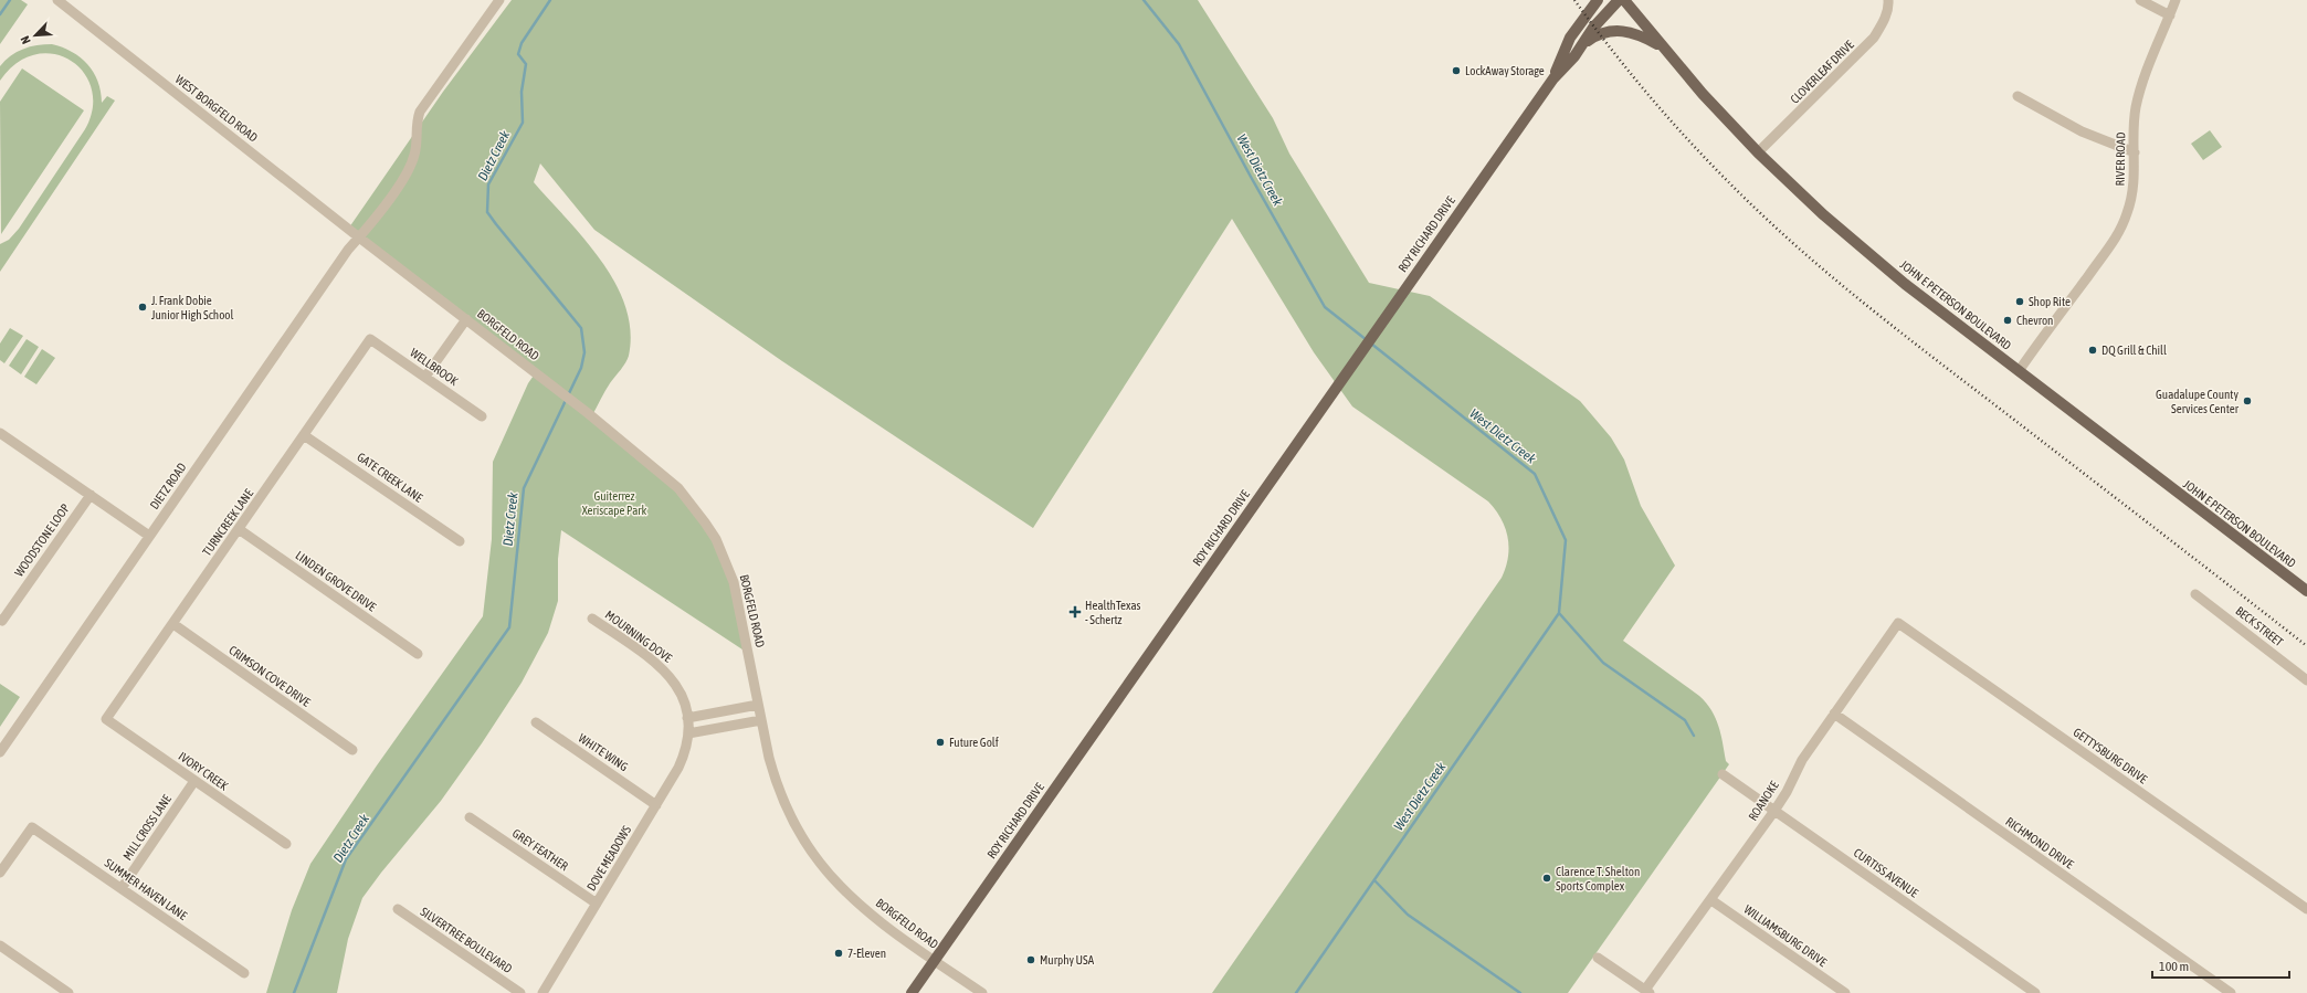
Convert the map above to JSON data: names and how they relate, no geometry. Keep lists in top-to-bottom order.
{
  "streets": {
    "main road": ["ROY RICHARD DRIVE", "JOHN E PETERSON BOULEVARD"],
    "street": [
      "CLOVERLEAF DRIVE",
      "WEST BORGFELD ROAD",
      "RIVER ROAD",
      "BORGFELD ROAD",
      "WELLBROOK",
      "GATE CREEK LANE",
      "DIETZ ROAD",
      "TURNCREEK LANE",
      "WOODSTONE LOOP",
      "LINDEN GROVE DRIVE",
      "BECK STREET",
      "MOURNING DOVE",
      "CRIMSON COVE DRIVE",
      "WHITE WING",
      "GETTYSBURG DRIVE",
      "IVORY CREEK",
      "ROANOKE",
      "MILL CROSS LANE",
      "RICHMOND DRIVE",
      "GREY FEATHER",
      "DOVE MEADOWS",
      "CURTISS AVENUE",
      "SUMMER HAVEN LANE",
      "WILLIAMSBURG DRIVE",
      "SILVERTREE BOULEVARD"
    ]
  },
  "crossings": [
    ["CLOVERLEAF DRIVE", "JOHN E PETERSON BOULEVARD"],
    ["WEST BORGFELD ROAD", "BORGFELD ROAD"],
    ["WEST BORGFELD ROAD", "DIETZ ROAD"],
    ["RIVER ROAD", "JOHN E PETERSON BOULEVARD"],
    ["ROY RICHARD DRIVE", "BORGFELD ROAD"],
    ["BORGFELD ROAD", "DIETZ ROAD"],
    ["WELLBROOK", "TURNCREEK LANE"],
    ["GATE CREEK LANE", "TURNCREEK LANE"],
    ["TURNCREEK LANE", "LINDEN GROVE DRIVE"],
    ["TURNCREEK LANE", "CRIMSON COVE DRIVE"],
    ["TURNCREEK LANE", "IVORY CREEK"],
    ["MOURNING DOVE", "DOVE MEADOWS"],
    ["WHITE WING", "DOVE MEADOWS"],
    ["GETTYSBURG DRIVE", "ROANOKE"],
    ["IVORY CREEK", "MILL CROSS LANE"],
    ["ROANOKE", "RICHMOND DRIVE"],
    ["ROANOKE", "CURTISS AVENUE"],
    ["ROANOKE", "WILLIAMSBURG DRIVE"],
    ["MILL CROSS LANE", "SUMMER HAVEN LANE"],
    ["GREY FEATHER", "DOVE MEADOWS"]
  ],
  "water": ["Dietz Creek", "West Dietz Creek"],
  "parks": ["Guiterrez Xeriscape Park"],
  "places": {
    "other": [
      "LockAway Storage",
      "Shop Rite",
      "J. Frank Dobie Junior High School",
      "Chevron",
      "DQ Grill & Chill",
      "Guadalupe County Services Center",
      "Future Golf",
      "Clarence T. Shelton Sports Complex",
      "7-Eleven",
      "Murphy USA"
    ],
    "health": ["HealthTexas - Schertz"]
  },
  "scale_bar": "100 m",
  "north": "bottom left"
}
